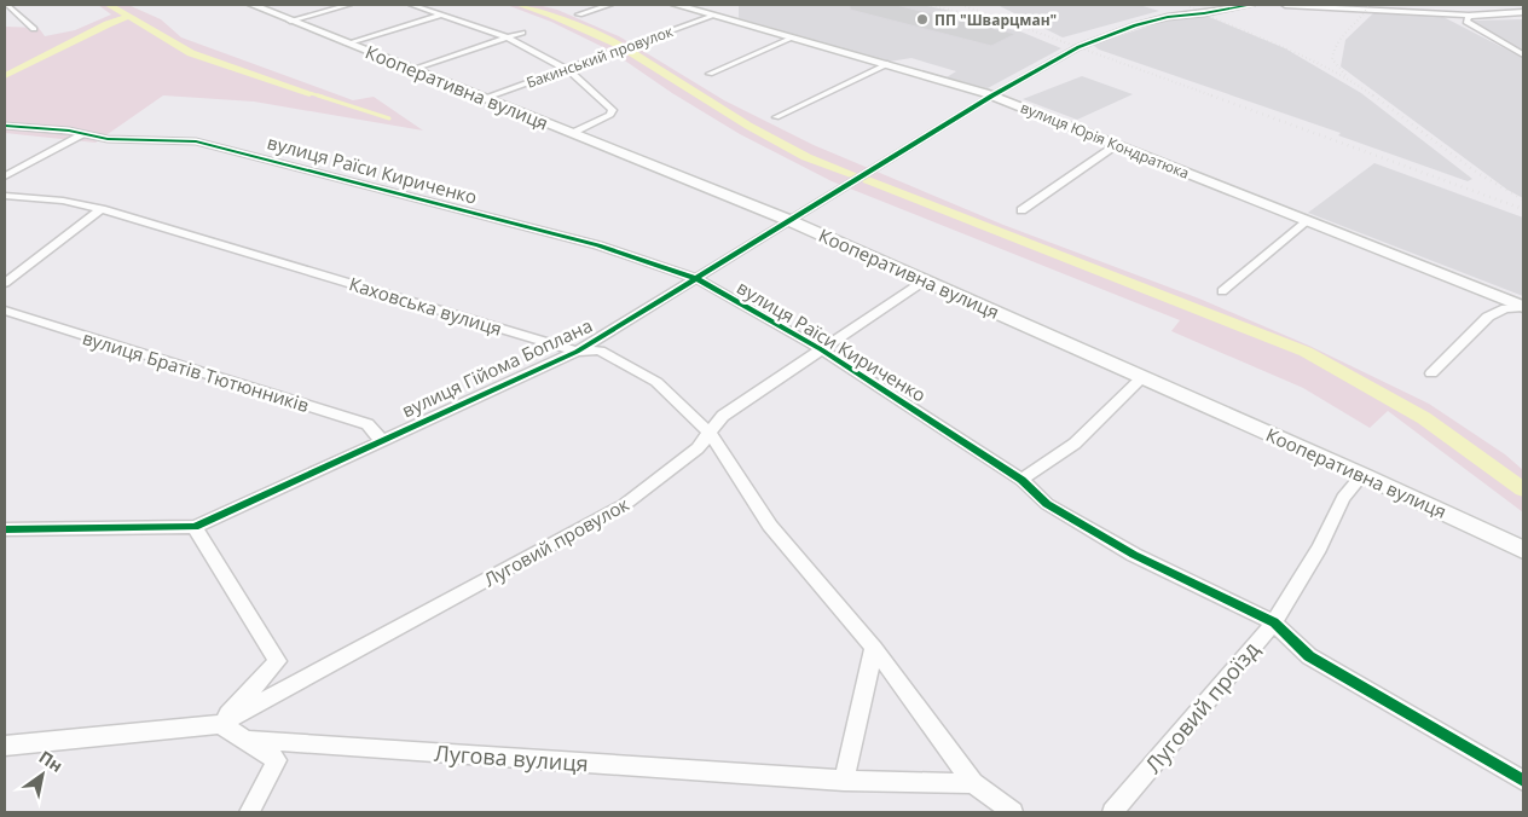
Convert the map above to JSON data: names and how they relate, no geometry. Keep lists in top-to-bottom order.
{
  "streets": {
    "street": [
      "Бакинський провулок",
      "Кооперативна вулиця",
      "вулиця Юрія Кондратюка",
      "вулиця Раїси Кириченко",
      "Каховська вулиця",
      "вулиця Гійома Боплана",
      "вулиця Братів Тютюнників",
      "Луговий провулок",
      "Луговий проїзд",
      "Лугова вулиця"
    ]
  },
  "crossings": [
    ["Бакинський провулок", "Кооперативна вулиця"],
    ["Бакинський провулок", "вулиця Юрія Кондратюка"],
    ["Кооперативна вулиця", "вулиця Гійома Боплана"],
    ["Кооперативна вулиця", "Луговий провулок"],
    ["Кооперативна вулиця", "Луговий проїзд"],
    ["вулиця Юрія Кондратюка", "вулиця Гійома Боплана"],
    ["вулиця Раїси Кириченко", "вулиця Гійома Боплана"],
    ["вулиця Раїси Кириченко", "Луговий провулок"],
    ["вулиця Раїси Кириченко", "Луговий проїзд"],
    ["Каховська вулиця", "вулиця Гійома Боплана"],
    ["Каховська вулиця", "Луговий провулок"],
    ["Каховська вулиця", "Лугова вулиця"],
    ["вулиця Гійома Боплана", "вулиця Братів Тютюнників"],
    ["Луговий провулок", "Лугова вулиця"]
  ],
  "places": ["ПП \"Шварцман\""],
  "north": "top right"
}
